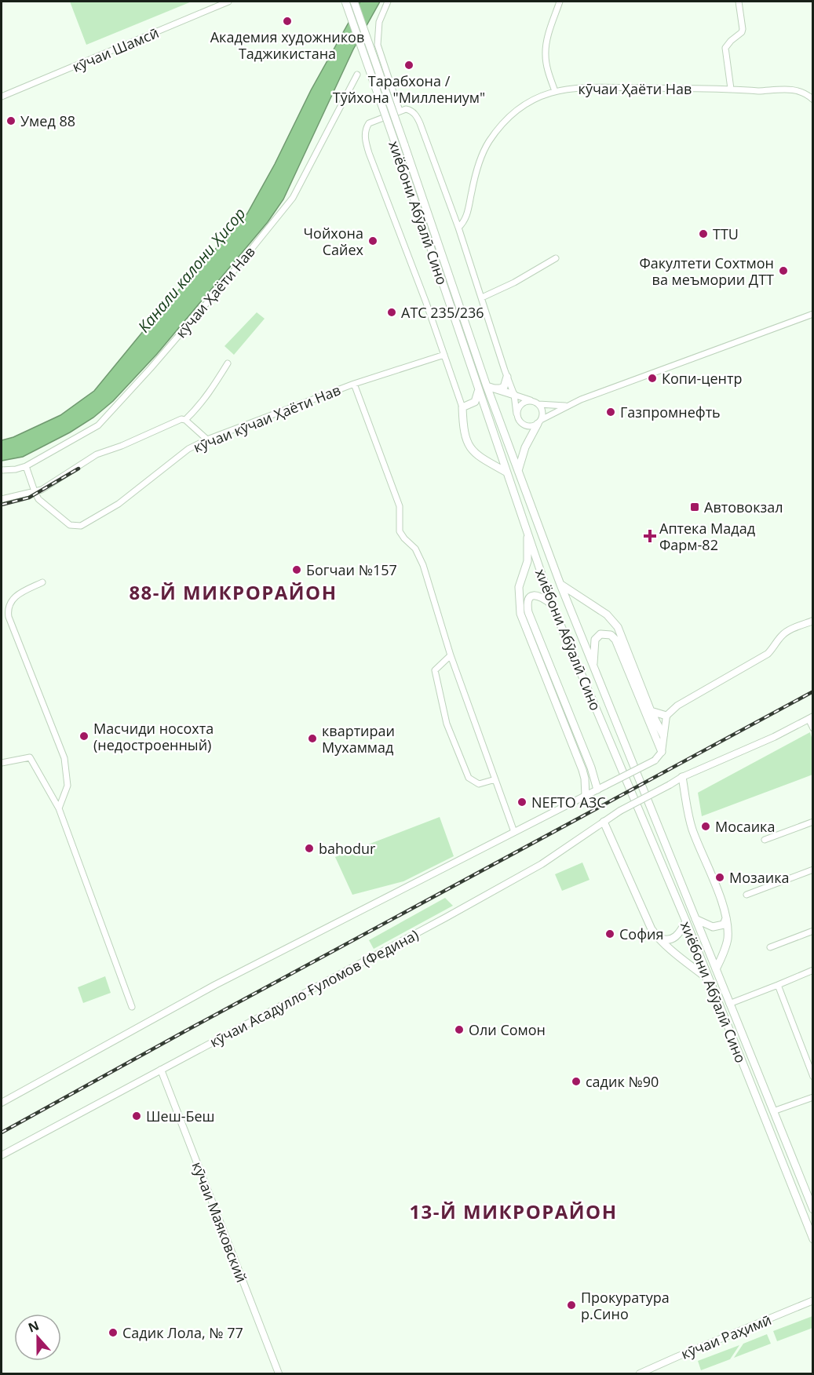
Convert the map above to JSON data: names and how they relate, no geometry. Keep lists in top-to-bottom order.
{
  "streets": {
    "main road": ["хиёбони Абӯалӣ Сино"],
    "street": [
      "кӯчаи Шамсӣ",
      "кӯчаи Ҳаёти Нав",
      "кӯчаи кӯчаи Ҳаёти Нав",
      "кӯчаи Асадулло Ғуломов (Федина)",
      "кӯчаи Маяковский",
      "кӯчаи Раҳимӣ"
    ]
  },
  "crossings": [
    ["кӯчаи Ҳаёти Нав", "кӯчаи кӯчаи Ҳаёти Нав"],
    ["кӯчаи Асадулло Ғуломов (Федина)", "кӯчаи Маяковский"]
  ],
  "districts": ["88-Й МИКРОРАЙОН", "13-Й МИКРОРАЙОН"],
  "water": ["Канали калони Ҳисор"],
  "places": {
    "other": [
      "Академия художников Таджикистана",
      "Тарабхона / Тӯйхона \"Миллениум\"",
      "Умед 88",
      "TTU",
      "Чойхона Сайех",
      "Факултети Сохтмон ва меъмории ДТТ",
      "АТС 235/236",
      "Копи-центр",
      "Газпромнефть",
      "Богчаи №157",
      "Масчиди носохта (недостроенный)",
      "квартираи Мухаммад",
      "NEFTO АЗС",
      "Мосаика",
      "bahodur",
      "Мозаика",
      "София",
      "Оли Сомон",
      "садик №90",
      "Шеш-Беш",
      "Прокуратура р.Сино",
      "Садик Лола, № 77"
    ],
    "transit": ["Автовокзал"],
    "health": ["Аптека Мадад Фарм-82"]
  },
  "north": "top"
}
